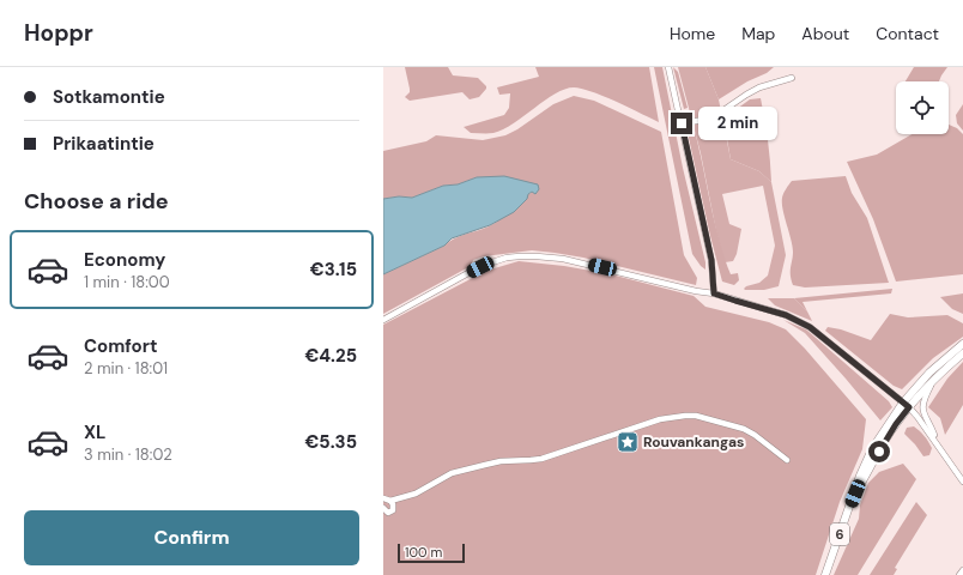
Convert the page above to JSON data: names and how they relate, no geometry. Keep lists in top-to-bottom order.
{
  "streets": {
    "highway": ["6"]
  },
  "places": {
    "place": ["Rouvankangas"]
  },
  "scale_bar": "100 m",
  "page": {
    "header": "Hoppr",
    "nav": [
      "Home",
      "Map",
      "About",
      "Contact"
    ],
    "banner": ["Sotkamontie", "Prikaatintie"],
    "bubble": "2 min",
    "heading": "Choose a ride",
    "list": [
      {
        "name": "Economy",
        "note": "1 min · 18:00",
        "value": "€3.15"
      },
      {
        "name": "Comfort",
        "note": "2 min · 18:01",
        "value": "€4.25"
      },
      {
        "name": "XL",
        "note": "3 min · 18:02",
        "value": "€5.35"
      }
    ],
    "buttons": "Confirm",
    "scale": "100 m"
  }
}
